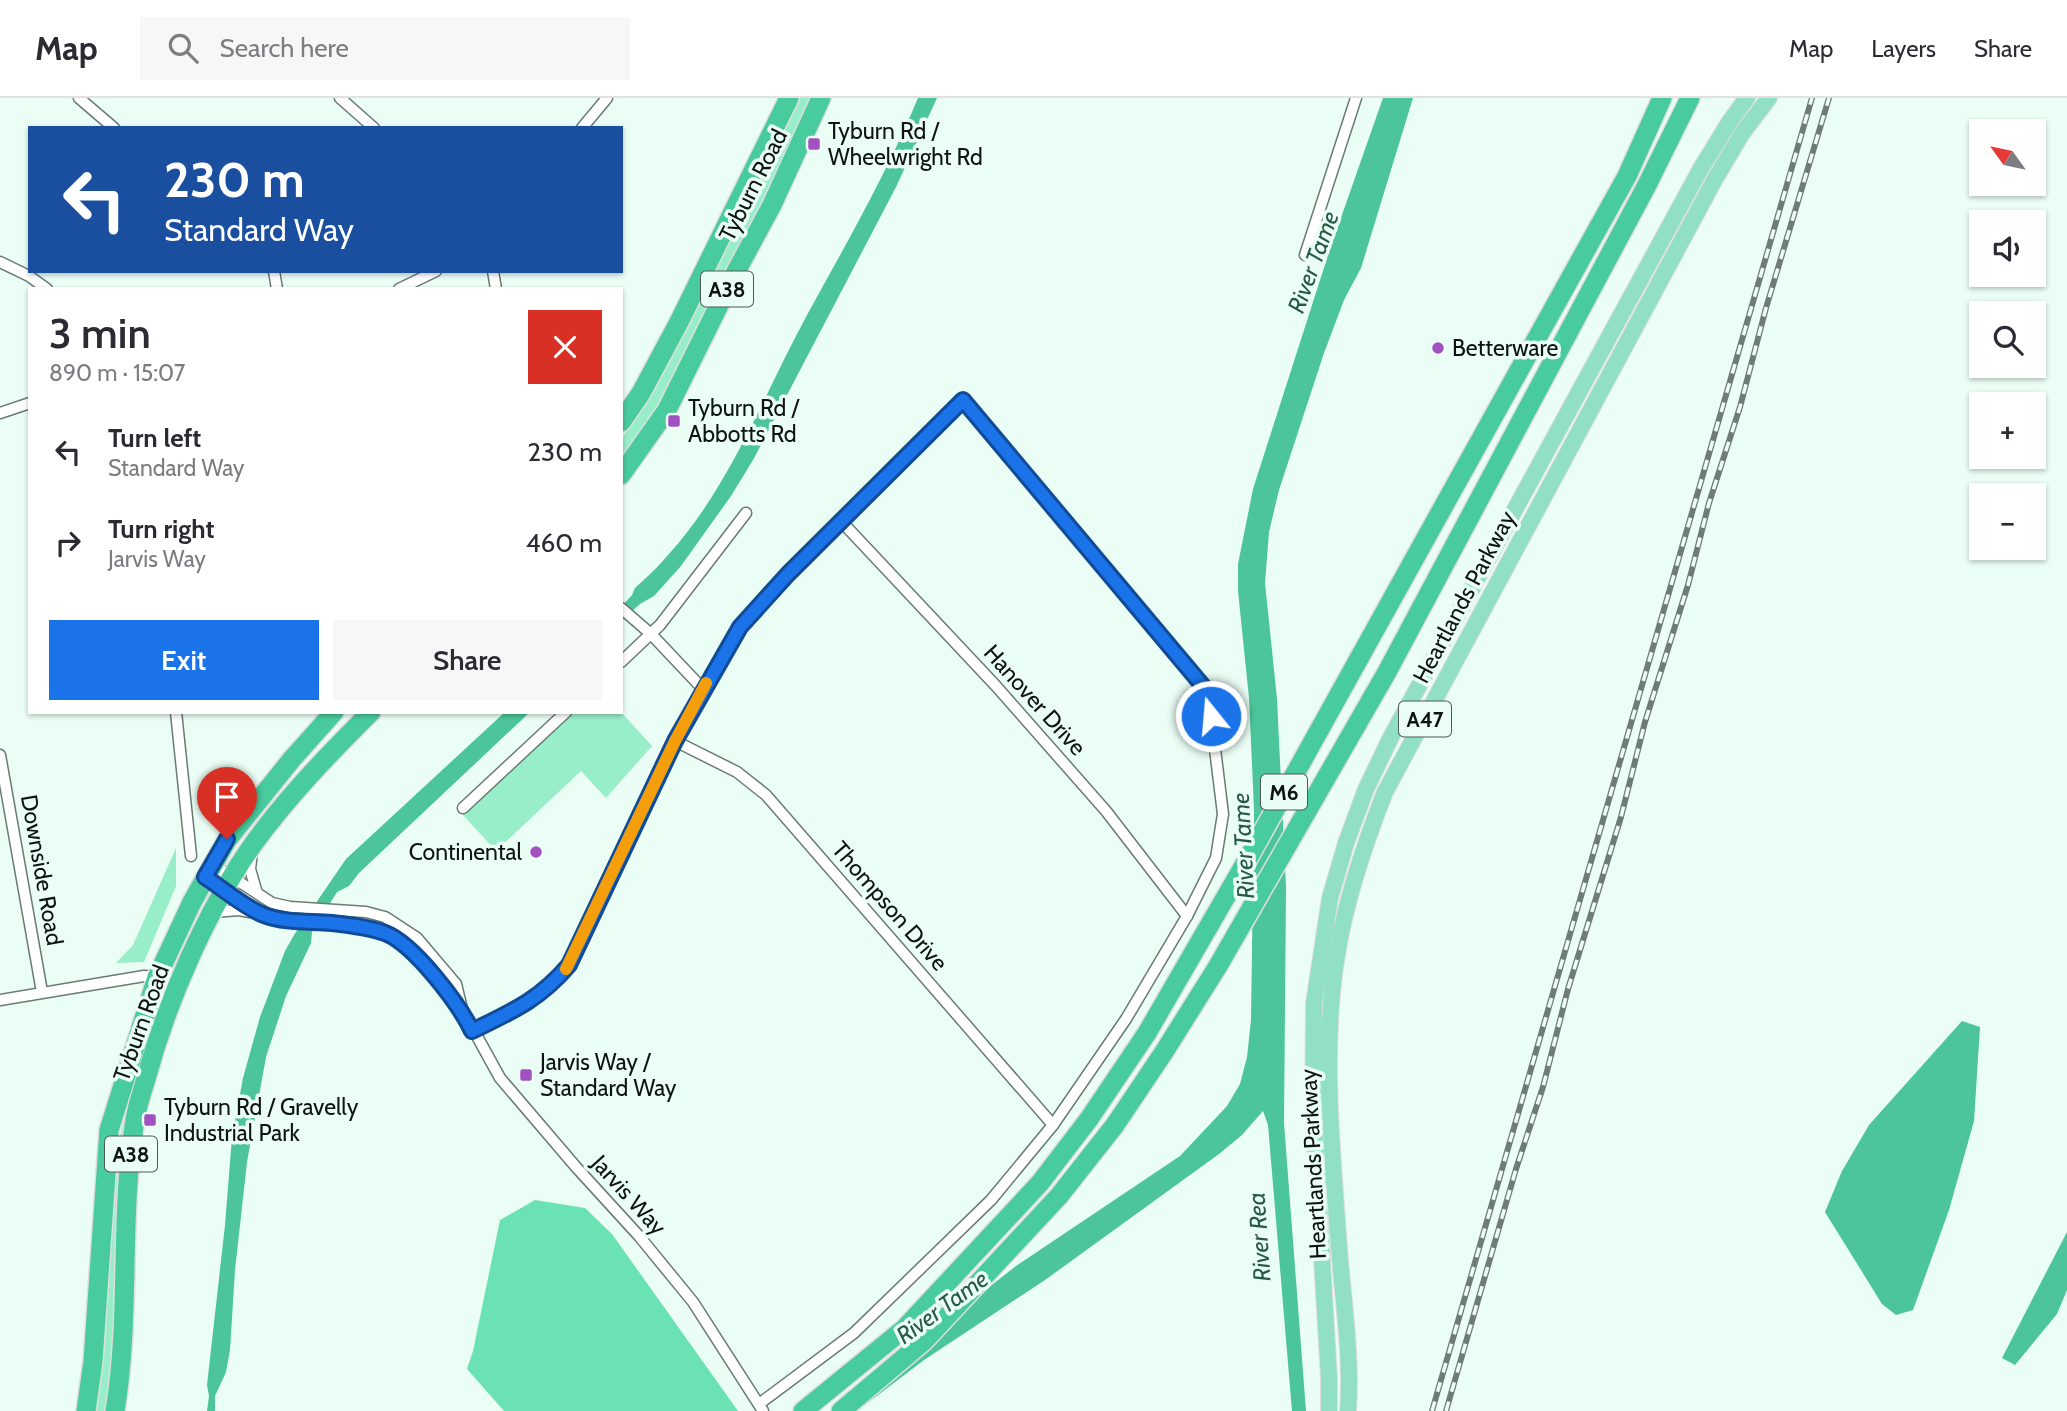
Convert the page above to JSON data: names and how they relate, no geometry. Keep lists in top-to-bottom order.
{
  "streets": {
    "highway": ["Tyburn Road", "A38", "M6"],
    "main road": ["Heartlands Parkway", "A47"],
    "street": [
      "Hanover Drive",
      "Downside Road",
      "Thompson Drive",
      "Jarvis Way"
    ]
  },
  "crossings": [
    ["Tyburn Road", "Jarvis Way"]
  ],
  "water": ["River Tame", "River Rea"],
  "places": {
    "transit": [
      "Tyburn Rd / Wheelwright Rd",
      "Tyburn Rd / Abbotts Rd",
      "Jarvis Way / Standard Way",
      "Tyburn Rd / Gravelly Industrial Park"
    ],
    "other": ["Betterware", "Continental"]
  },
  "north": "top left",
  "page": {
    "header": "Map",
    "search": "Search here",
    "nav": ["Map", "Layers", "Share"],
    "map_buttons": ["+", "−"],
    "turn": ["230 m", "Standard Way"],
    "heading": ["3 min", "890 m · 15:07"],
    "list": [
      {
        "name": "Turn left",
        "note": "Standard Way",
        "value": "230 m"
      },
      {
        "name": "Turn right",
        "note": "Jarvis Way",
        "value": "460 m"
      }
    ],
    "buttons": ["Exit", "Share"]
  }
}
